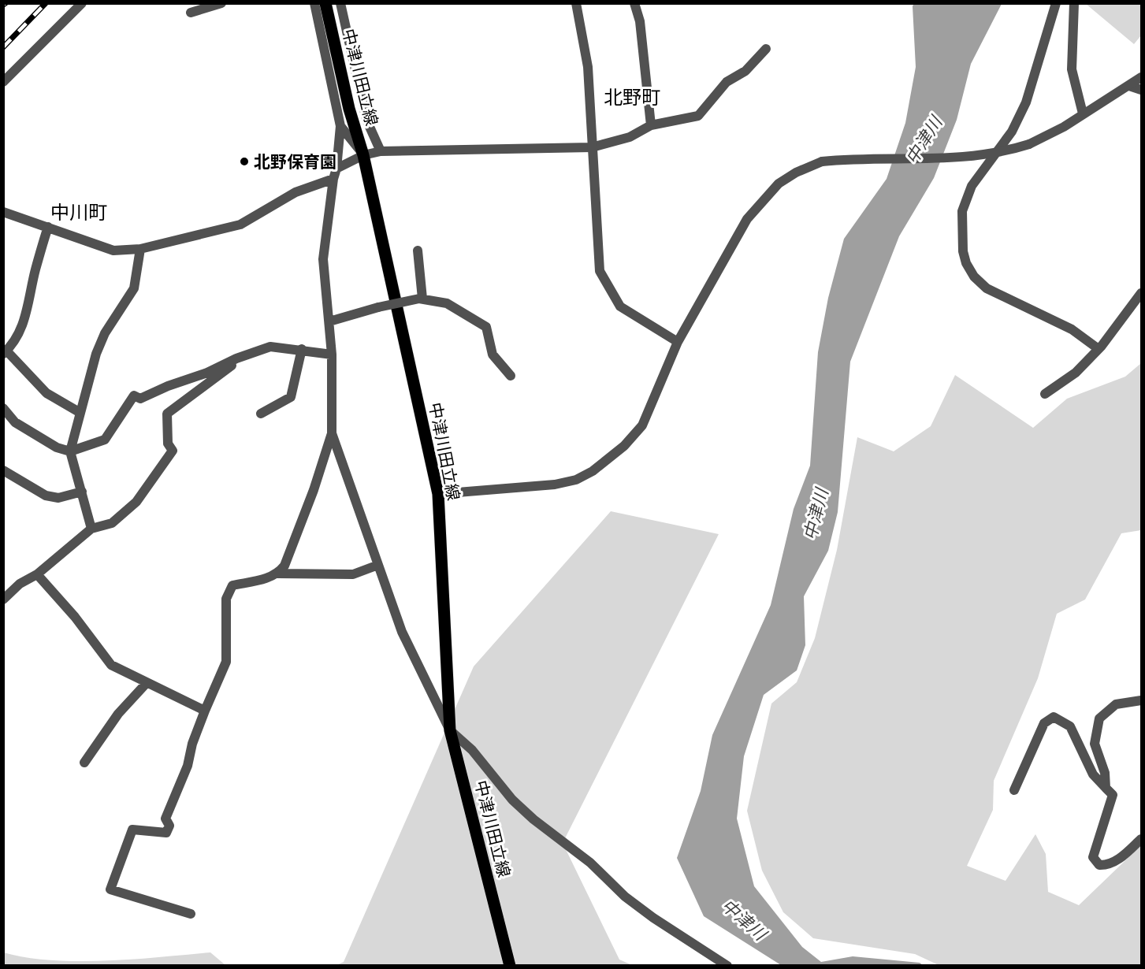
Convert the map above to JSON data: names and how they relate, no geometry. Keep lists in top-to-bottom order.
{
  "streets": {
    "main road": ["中津川田立線"]
  },
  "districts": ["北野町", "中川町"],
  "water": ["中津川"],
  "places": ["北野保育園"]
}
